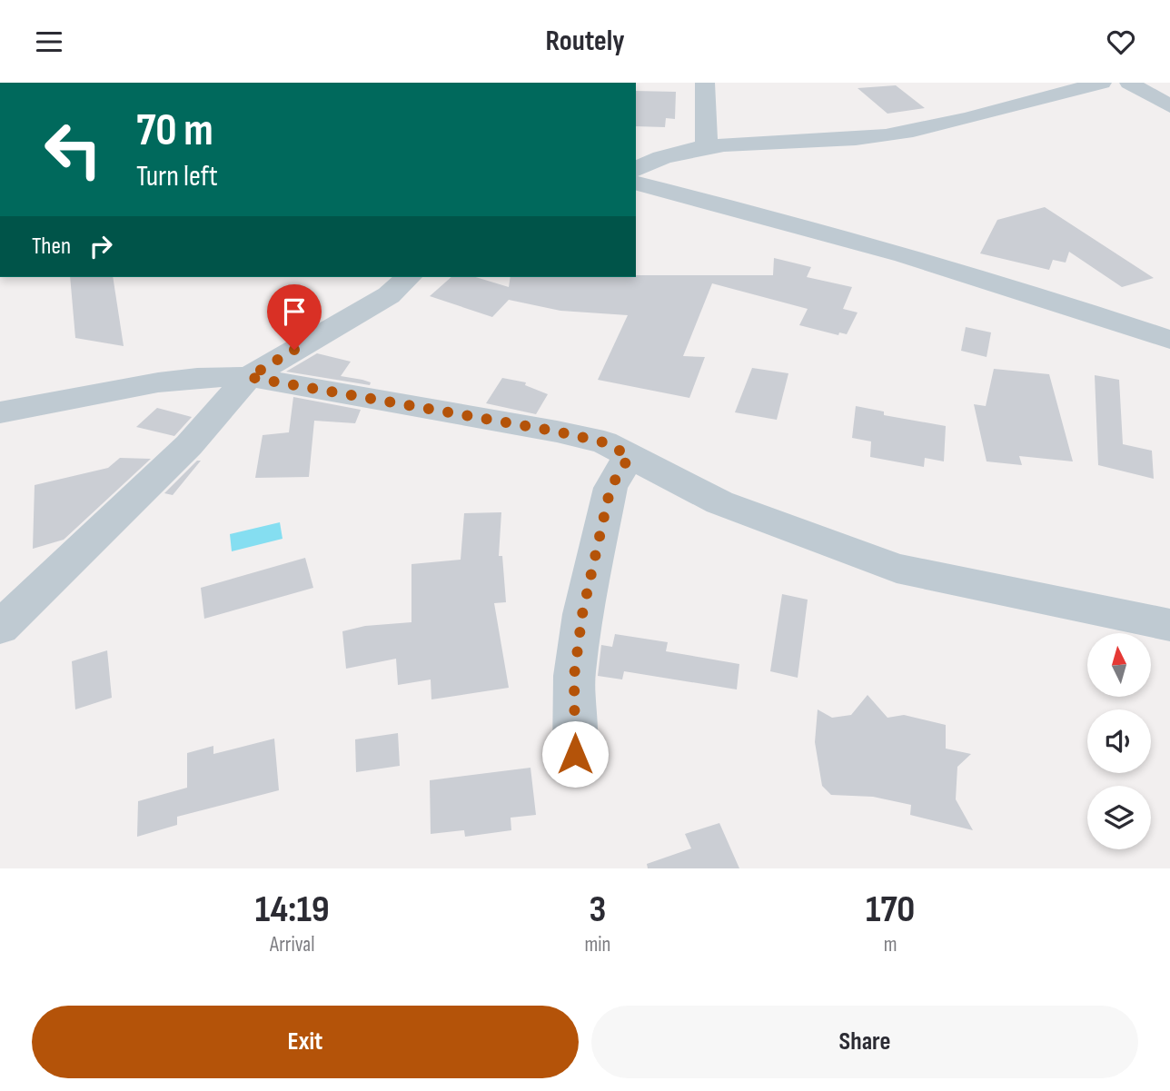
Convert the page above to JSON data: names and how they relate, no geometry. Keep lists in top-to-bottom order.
{
  "north": "top",
  "page": {
    "header": "Routely",
    "turn": ["70 m", "Turn left"],
    "then": "Then",
    "eta": [
      "14:19",
      "Arrival",
      "3",
      "min",
      "170",
      "m"
    ],
    "buttons": ["Exit", "Share"]
  }
}
